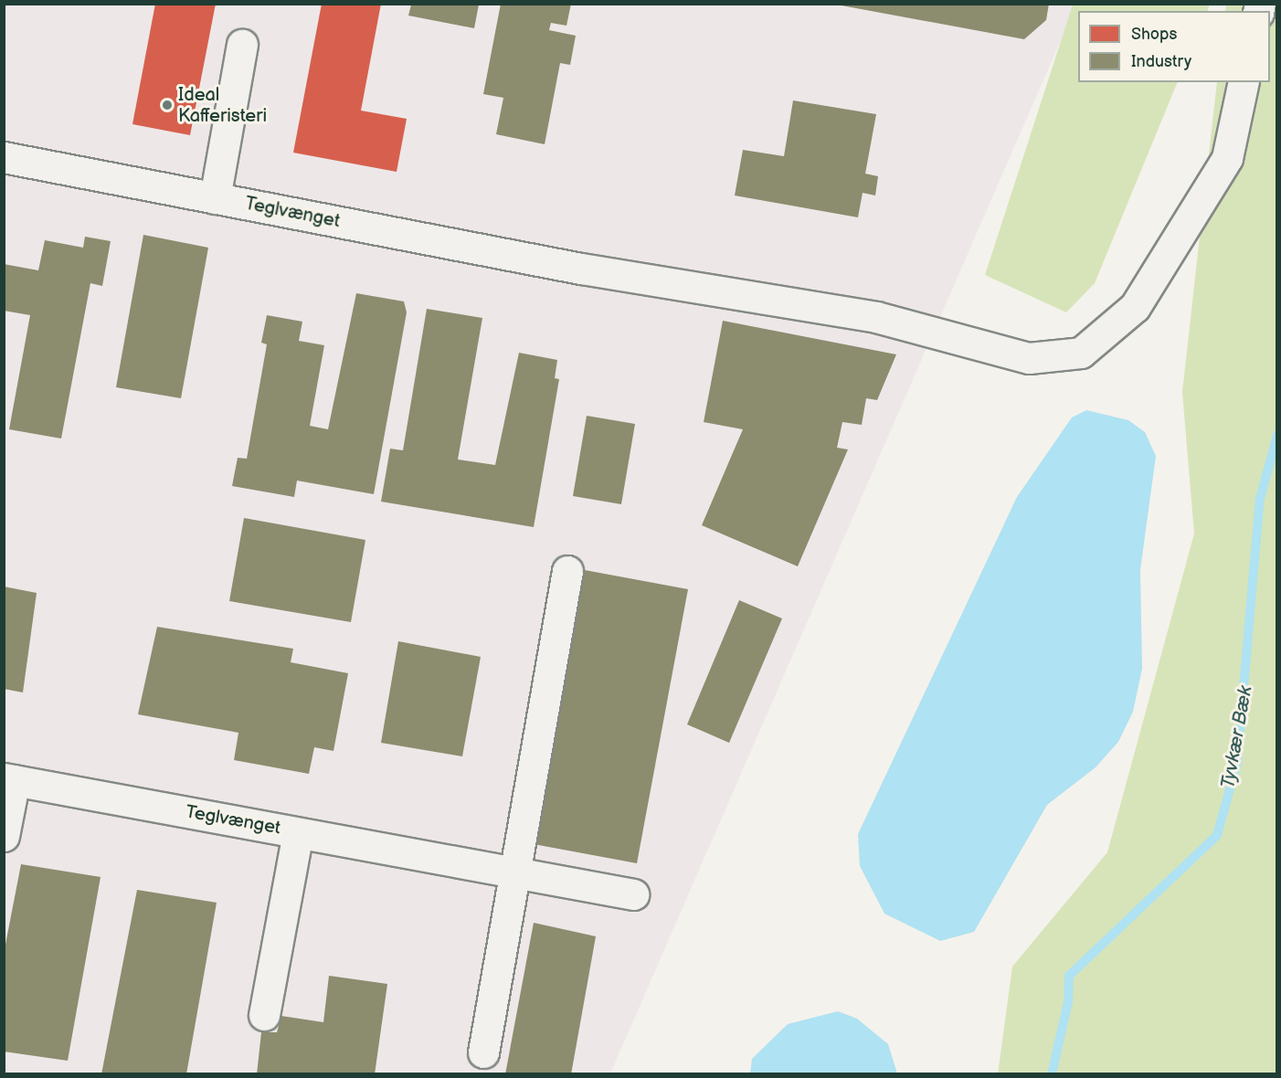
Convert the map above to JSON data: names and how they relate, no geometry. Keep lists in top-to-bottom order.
{
  "streets": {
    "street": ["Teglvænget"]
  },
  "water": ["Tyvkær Bæk"],
  "places": ["Ideal Kafferisteri"],
  "legend": ["Shops", "Industry"]
}
